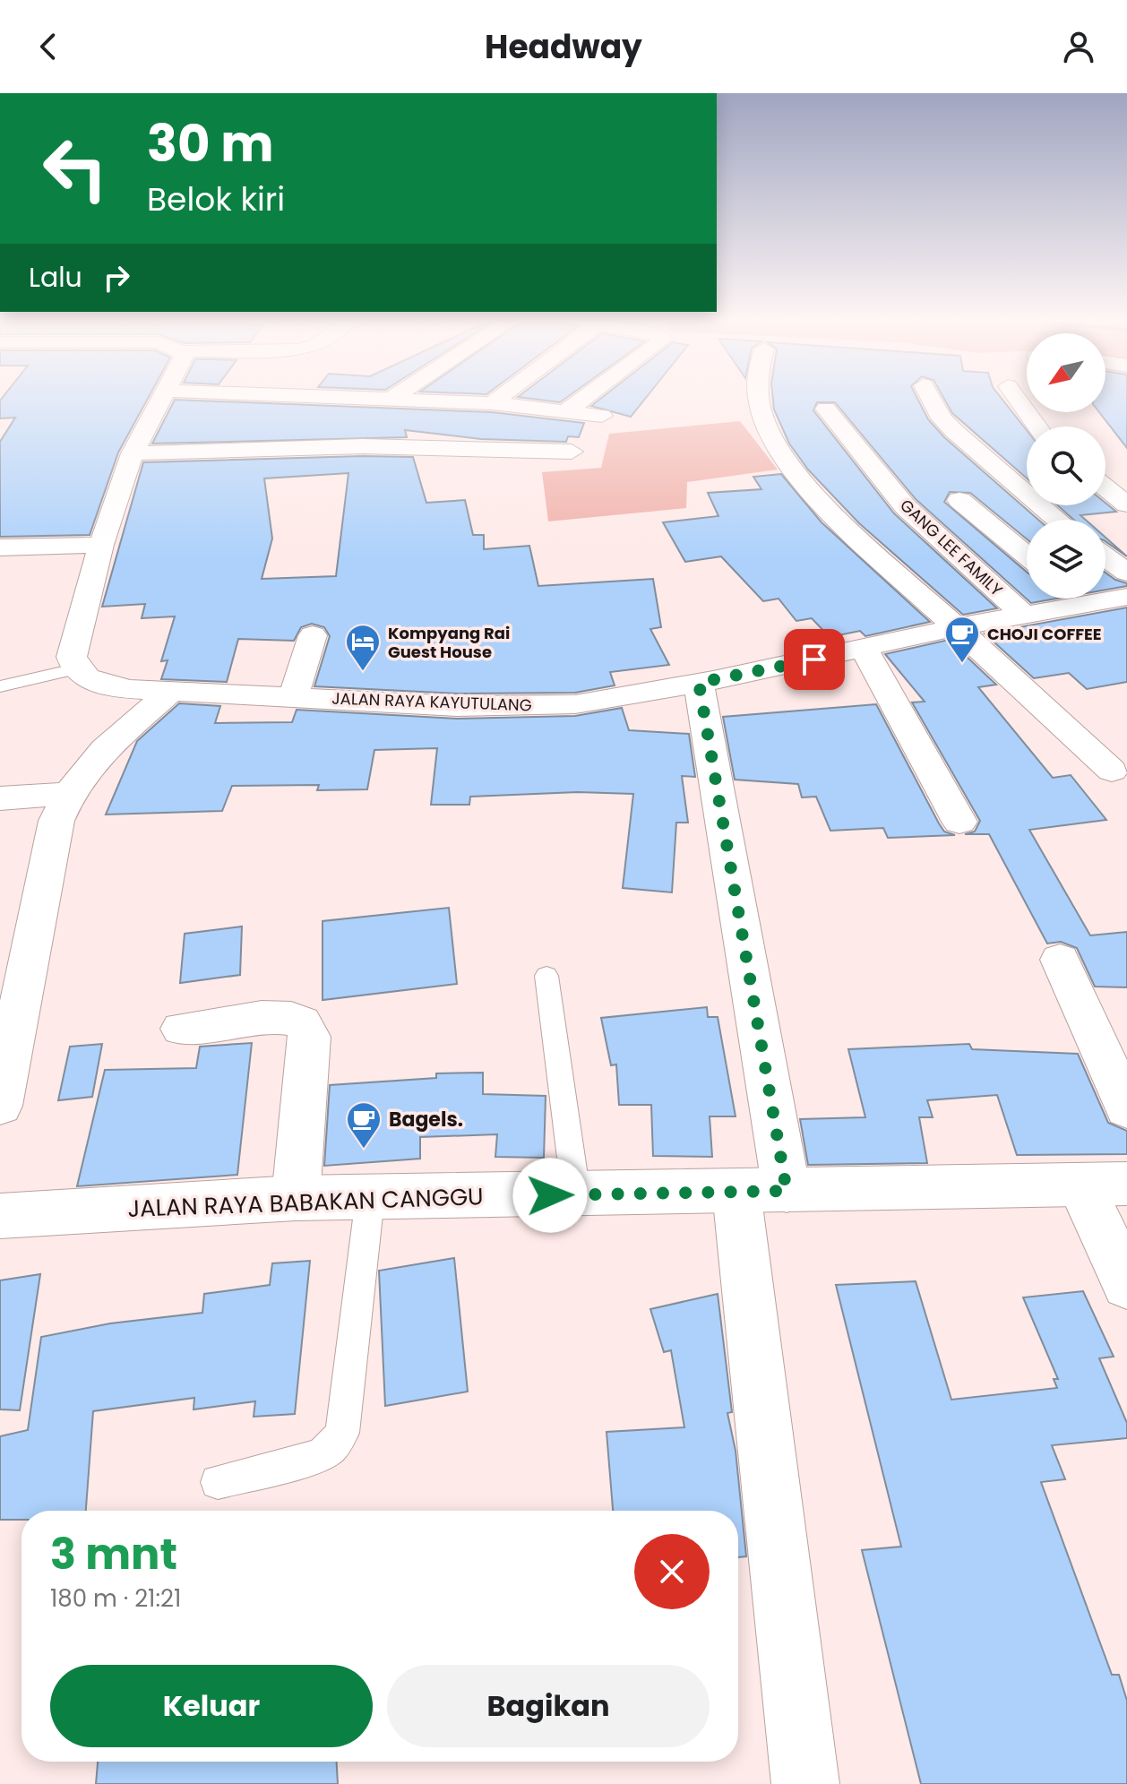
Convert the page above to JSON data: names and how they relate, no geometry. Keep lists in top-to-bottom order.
{
  "streets": {
    "street": ["GANG LEE FAMILY", "JALAN RAYA KAYUTULANG", "JALAN RAYA BABAKAN CANGGU"]
  },
  "crossings": [
    ["GANG LEE FAMILY", "JALAN RAYA KAYUTULANG"]
  ],
  "places": {
    "cafe": ["CHOJI COFFEE", "Bagels."],
    "hotel": ["Kompyang Rai Guest House"]
  },
  "north": "bottom left",
  "page": {
    "header": "Headway",
    "turn": ["30 m", "Belok kiri"],
    "then": "Lalu",
    "heading": ["3 mnt", "180 m · 21:21"],
    "buttons": ["Keluar", "Bagikan"]
  }
}
